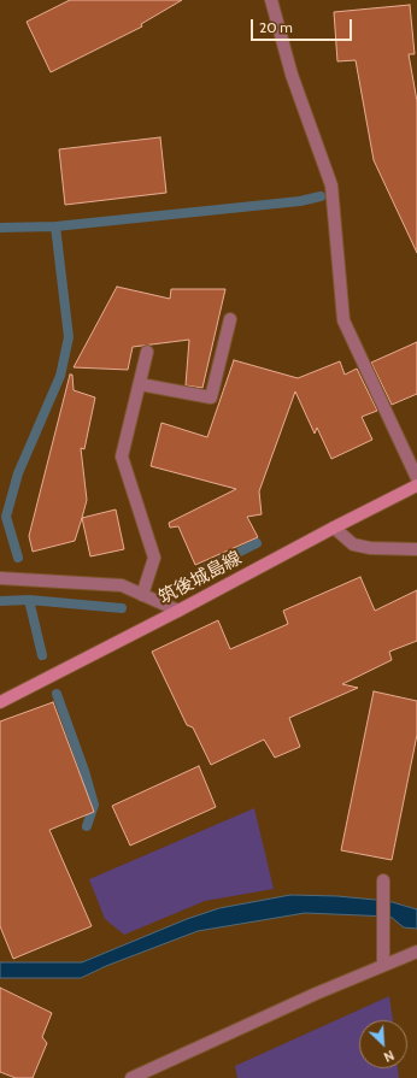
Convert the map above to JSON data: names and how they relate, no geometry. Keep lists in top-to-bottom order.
{
  "streets": {
    "main road": ["筑後城島線"]
  },
  "scale_bar": "20 m",
  "north": "bottom right"
}
